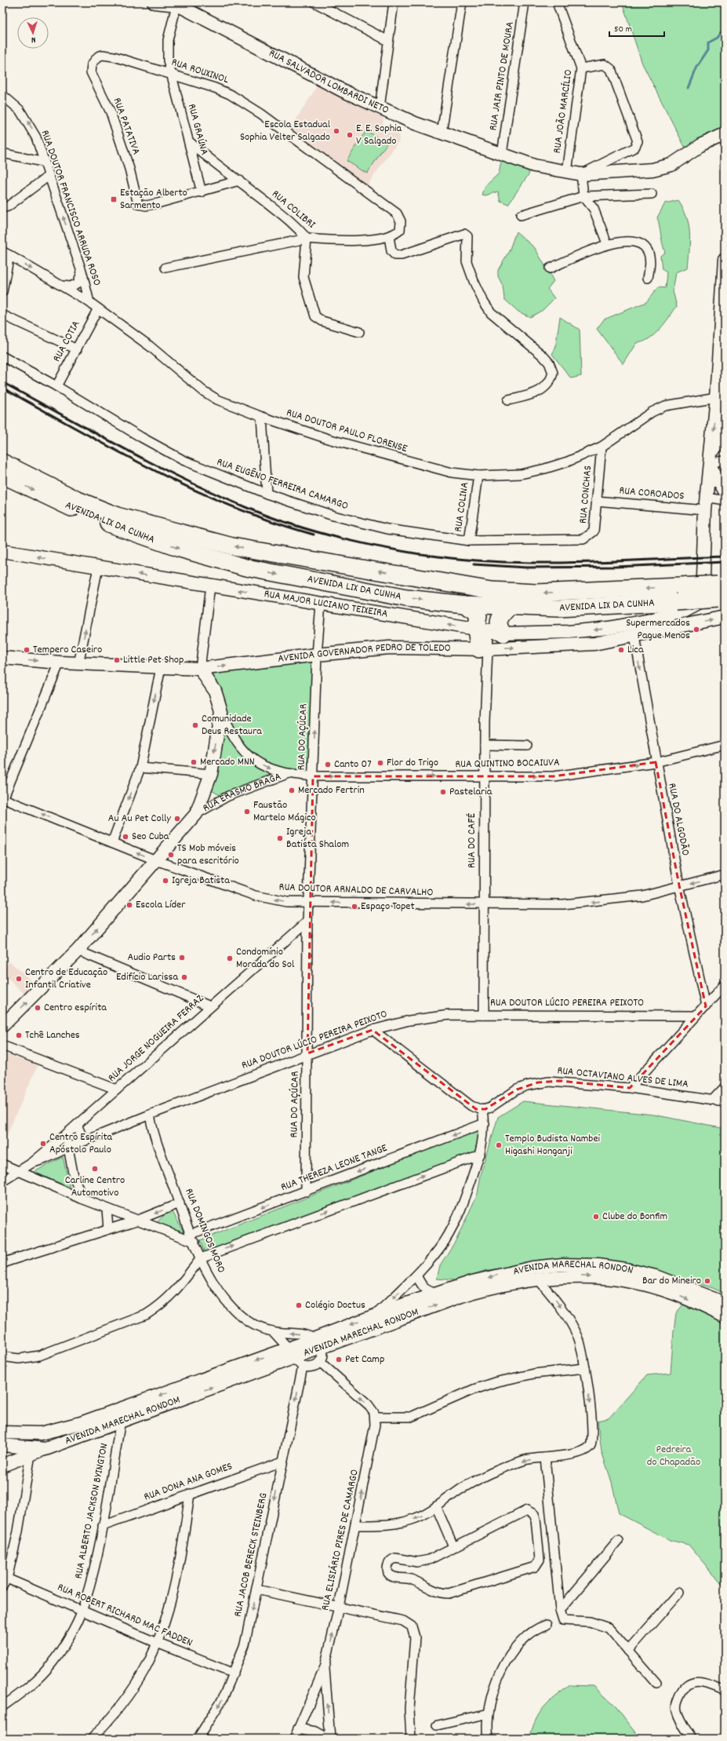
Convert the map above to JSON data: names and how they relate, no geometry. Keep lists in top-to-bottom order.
{
  "streets": {
    "highway": ["AVENIDA LIX DA CUNHA"],
    "main road": [
      "RUA SALVADOR LOMBARDI NETO",
      "RUA MAJOR LUCIANO TEIXEIRA",
      "AVENIDA GOVERNADOR PEDRO DE TOLEDO",
      "RUA ERASMO BRAGA",
      "AVENIDA MARECHAL RONDON",
      "AVENIDA MARECHAL RONDOM"
    ],
    "street": [
      "RUA ROUXINOL",
      "RUA JAIR PINTO DE MOURA",
      "RUA JOÃO MARCÍLIO",
      "RUA PATATIVA",
      "RUA GRAÚNA",
      "RUA DOUTOR FRANCISCO ARRUDA ROSO",
      "RUA COLIBRI",
      "RUA COTIA",
      "RUA DOUTOR PAULO FLORENSE",
      "RUA EUGÊNO FERREIRA CAMARGO",
      "RUA COROADOS",
      "RUA CONCHAS",
      "RUA COLINA",
      "RUA DO AÇÚCAR",
      "RUA QUINTINO BOCAIUVA",
      "RUA DO ALGODÃO",
      "RUA DO CAFÉ",
      "RUA DOUTOR ARNALDO DE CARVALHO",
      "RUA DOUTOR LÚCIO PEREIRA PEIXOTO",
      "RUA JORGE NOGUEIRA FERRAZ",
      "RUA OCTAVIANO ALVES DE LIMA",
      "RUA THEREZA LEONE TANGE",
      "RUA DOMINGOS MORO",
      "RUA DONA ANA GOMES",
      "RUA ALBERTO JACKSON BYINGTON",
      "RUA ELISIÁRIO PIRES DE CAMARGO",
      "RUA JACOB BERECK STEINBERG",
      "RUA ROBERT RICHARD MAC FADDEN"
    ]
  },
  "crossings": [
    ["RUA ROUXINOL", "RUA PATATIVA"],
    ["RUA ROUXINOL", "RUA GRAÚNA"],
    ["RUA ROUXINOL", "RUA COLIBRI"],
    ["RUA JAIR PINTO DE MOURA", "RUA SALVADOR LOMBARDI NETO"],
    ["RUA SALVADOR LOMBARDI NETO", "RUA JOÃO MARCÍLIO"],
    ["RUA PATATIVA", "RUA GRAÚNA"],
    ["RUA GRAÚNA", "RUA COLIBRI"],
    ["RUA DOUTOR FRANCISCO ARRUDA ROSO", "RUA DOUTOR PAULO FLORENSE"],
    ["RUA COTIA", "RUA DOUTOR PAULO FLORENSE"],
    ["RUA COTIA", "RUA EUGÊNO FERREIRA CAMARGO"],
    ["RUA DOUTOR PAULO FLORENSE", "RUA CONCHAS"],
    ["RUA DOUTOR PAULO FLORENSE", "RUA COLINA"],
    ["RUA EUGÊNO FERREIRA CAMARGO", "RUA CONCHAS"],
    ["RUA EUGÊNO FERREIRA CAMARGO", "RUA COLINA"],
    ["RUA COROADOS", "RUA CONCHAS"],
    ["RUA COROADOS", "RUA MAJOR LUCIANO TEIXEIRA"],
    ["RUA MAJOR LUCIANO TEIXEIRA", "AVENIDA GOVERNADOR PEDRO DE TOLEDO"],
    ["RUA MAJOR LUCIANO TEIXEIRA", "RUA DO AÇÚCAR"],
    ["AVENIDA GOVERNADOR PEDRO DE TOLEDO", "RUA DO AÇÚCAR"],
    ["AVENIDA GOVERNADOR PEDRO DE TOLEDO", "RUA ERASMO BRAGA"],
    ["AVENIDA GOVERNADOR PEDRO DE TOLEDO", "RUA DO ALGODÃO"],
    ["AVENIDA GOVERNADOR PEDRO DE TOLEDO", "RUA DO CAFÉ"],
    ["RUA DO AÇÚCAR", "RUA QUINTINO BOCAIUVA"],
    ["RUA DO AÇÚCAR", "RUA DOUTOR ARNALDO DE CARVALHO"],
    ["RUA DO AÇÚCAR", "RUA DOUTOR LÚCIO PEREIRA PEIXOTO"],
    ["RUA DO AÇÚCAR", "RUA JORGE NOGUEIRA FERRAZ"],
    ["RUA DO AÇÚCAR", "RUA THEREZA LEONE TANGE"],
    ["RUA QUINTINO BOCAIUVA", "RUA ERASMO BRAGA"],
    ["RUA QUINTINO BOCAIUVA", "RUA DO ALGODÃO"],
    ["RUA QUINTINO BOCAIUVA", "RUA DO CAFÉ"],
    ["RUA ERASMO BRAGA", "RUA DOUTOR ARNALDO DE CARVALHO"],
    ["RUA DO ALGODÃO", "RUA DOUTOR ARNALDO DE CARVALHO"],
    ["RUA DO CAFÉ", "RUA DOUTOR ARNALDO DE CARVALHO"],
    ["RUA DO CAFÉ", "RUA DOUTOR LÚCIO PEREIRA PEIXOTO"],
    ["RUA DOUTOR LÚCIO PEREIRA PEIXOTO", "RUA JORGE NOGUEIRA FERRAZ"],
    ["RUA DOUTOR LÚCIO PEREIRA PEIXOTO", "RUA DOMINGOS MORO"],
    ["RUA THEREZA LEONE TANGE", "RUA DOMINGOS MORO"],
    ["RUA DOMINGOS MORO", "AVENIDA MARECHAL RONDON"],
    ["RUA DOMINGOS MORO", "AVENIDA MARECHAL RONDOM"],
    ["AVENIDA MARECHAL RONDON", "AVENIDA MARECHAL RONDOM"],
    ["AVENIDA MARECHAL RONDON", "RUA JACOB BERECK STEINBERG"],
    ["AVENIDA MARECHAL RONDOM", "RUA ALBERTO JACKSON BYINGTON"],
    ["AVENIDA MARECHAL RONDOM", "RUA JACOB BERECK STEINBERG"],
    ["RUA DONA ANA GOMES", "RUA ALBERTO JACKSON BYINGTON"],
    ["RUA DONA ANA GOMES", "RUA JACOB BERECK STEINBERG"],
    ["RUA ALBERTO JACKSON BYINGTON", "RUA ROBERT RICHARD MAC FADDEN"],
    ["RUA JACOB BERECK STEINBERG", "RUA ROBERT RICHARD MAC FADDEN"]
  ],
  "one_way": [
    "RUA DOUTOR FRANCISCO ARRUDA ROSO",
    "RUA MAJOR LUCIANO TEIXEIRA",
    "AVENIDA GOVERNADOR PEDRO DE TOLEDO",
    "RUA QUINTINO BOCAIUVA",
    "RUA DOUTOR ARNALDO DE CARVALHO",
    "AVENIDA MARECHAL RONDON",
    "AVENIDA MARECHAL RONDOM",
    "RUA ELISIÁRIO PIRES DE CAMARGO",
    "RUA JACOB BERECK STEINBERG"
  ],
  "parks": ["Pedreira do Chapadão"],
  "places": {
    "other": [
      "Escola Estadual Sophia Velter Salgado",
      "E. E. Sophia V Salgado",
      "Supermercados Pague Menos",
      "Tempero Caseiro",
      "Lica",
      "Little Pet Shop",
      "Comunidade Deus Restaura",
      "Mercado MNN",
      "Flor do Trigo",
      "Canto 07",
      "Mercado Fertrin",
      "Pastelaria",
      "Faustão Martelo Mágico",
      "Au Au Pet Colly",
      "Seo Cuba",
      "Igreja Batista Shalom",
      "TS Mob móveis para escritório",
      "Igreja Batista",
      "Escola Líder",
      "Espaço Topet",
      "Audio Parts",
      "Condomínio Morada do Sol",
      "Edifício Larissa",
      "Centro de Educação Infantil Criative",
      "Centro espírita",
      "Tchê Lanches",
      "Centro Espírita Apóstolo Paulo",
      "Templo Budista Nambei Higashi Honganji",
      "Carline Centro Automotivo",
      "Clube do Bonfim",
      "Bar do Mineiro",
      "Colégio Doctus",
      "Pet Camp"
    ],
    "transit": ["Estação Alberto Sarmento"]
  },
  "scale_bar": "50 m",
  "north": "bottom"
}
